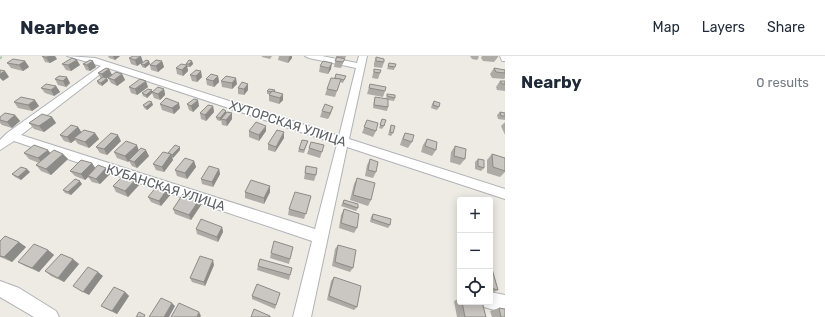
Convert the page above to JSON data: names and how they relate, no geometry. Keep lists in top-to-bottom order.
{
  "streets": {
    "street": ["ХУТОРСКАЯ УЛИЦА", "КУБАНСКАЯ УЛИЦА"]
  },
  "page": {
    "header": "Nearbee",
    "nav": ["Map", "Layers", "Share"],
    "heading": ["Nearby", "0 results"],
    "map_buttons": ["+", "−"]
  }
}
